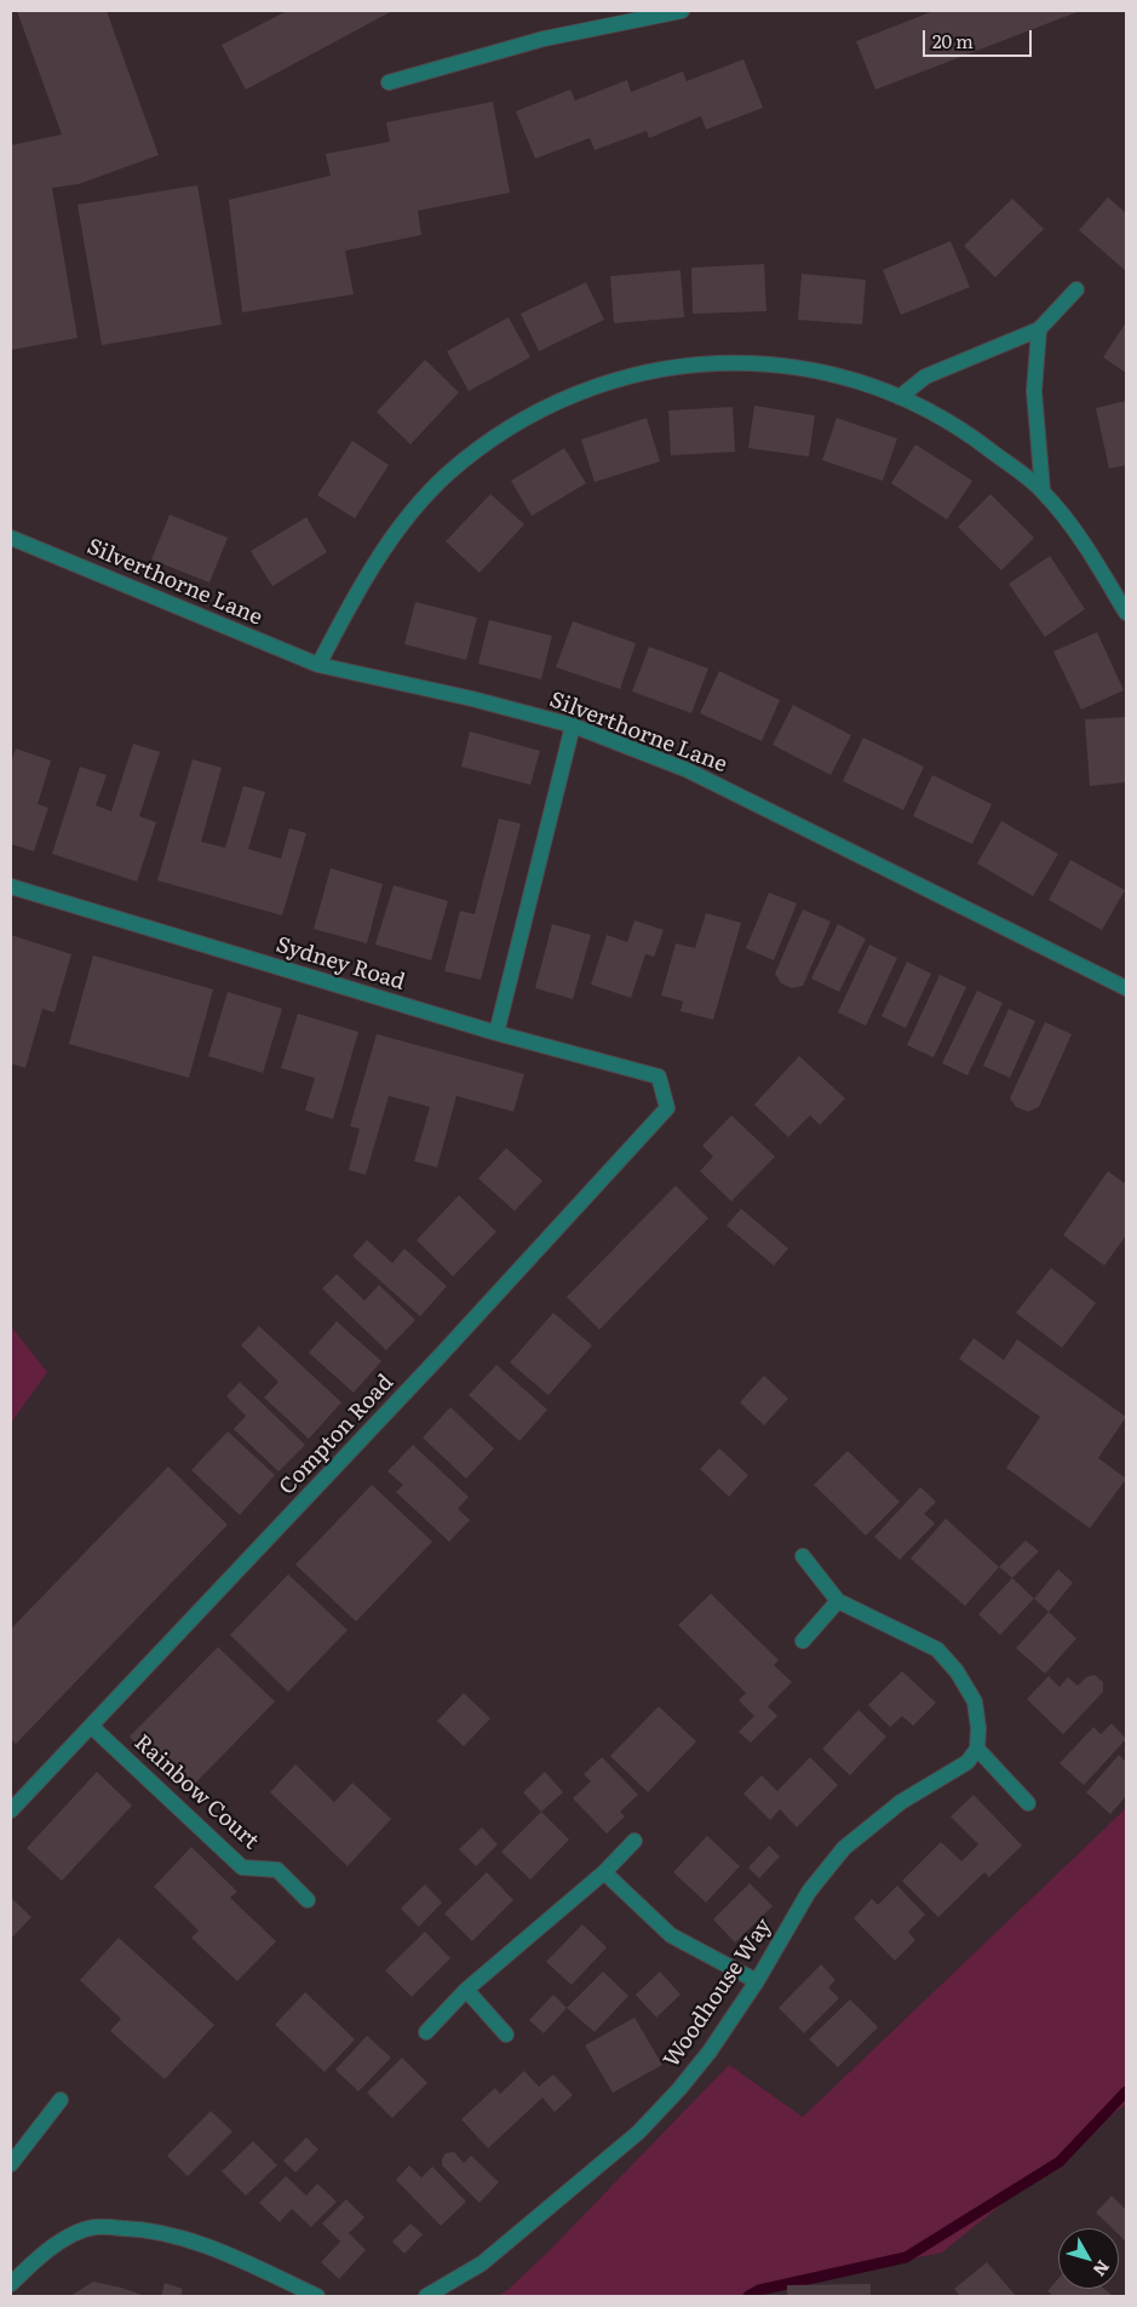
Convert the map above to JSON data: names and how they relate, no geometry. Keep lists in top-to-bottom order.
{
  "streets": {
    "street": [
      "Silverthorne Lane",
      "Sydney Road",
      "Compton Road",
      "Rainbow Court",
      "Woodhouse Way"
    ]
  },
  "crossings": [
    ["Sydney Road", "Compton Road"],
    ["Compton Road", "Rainbow Court"]
  ],
  "scale_bar": "20 m",
  "north": "bottom right"
}
